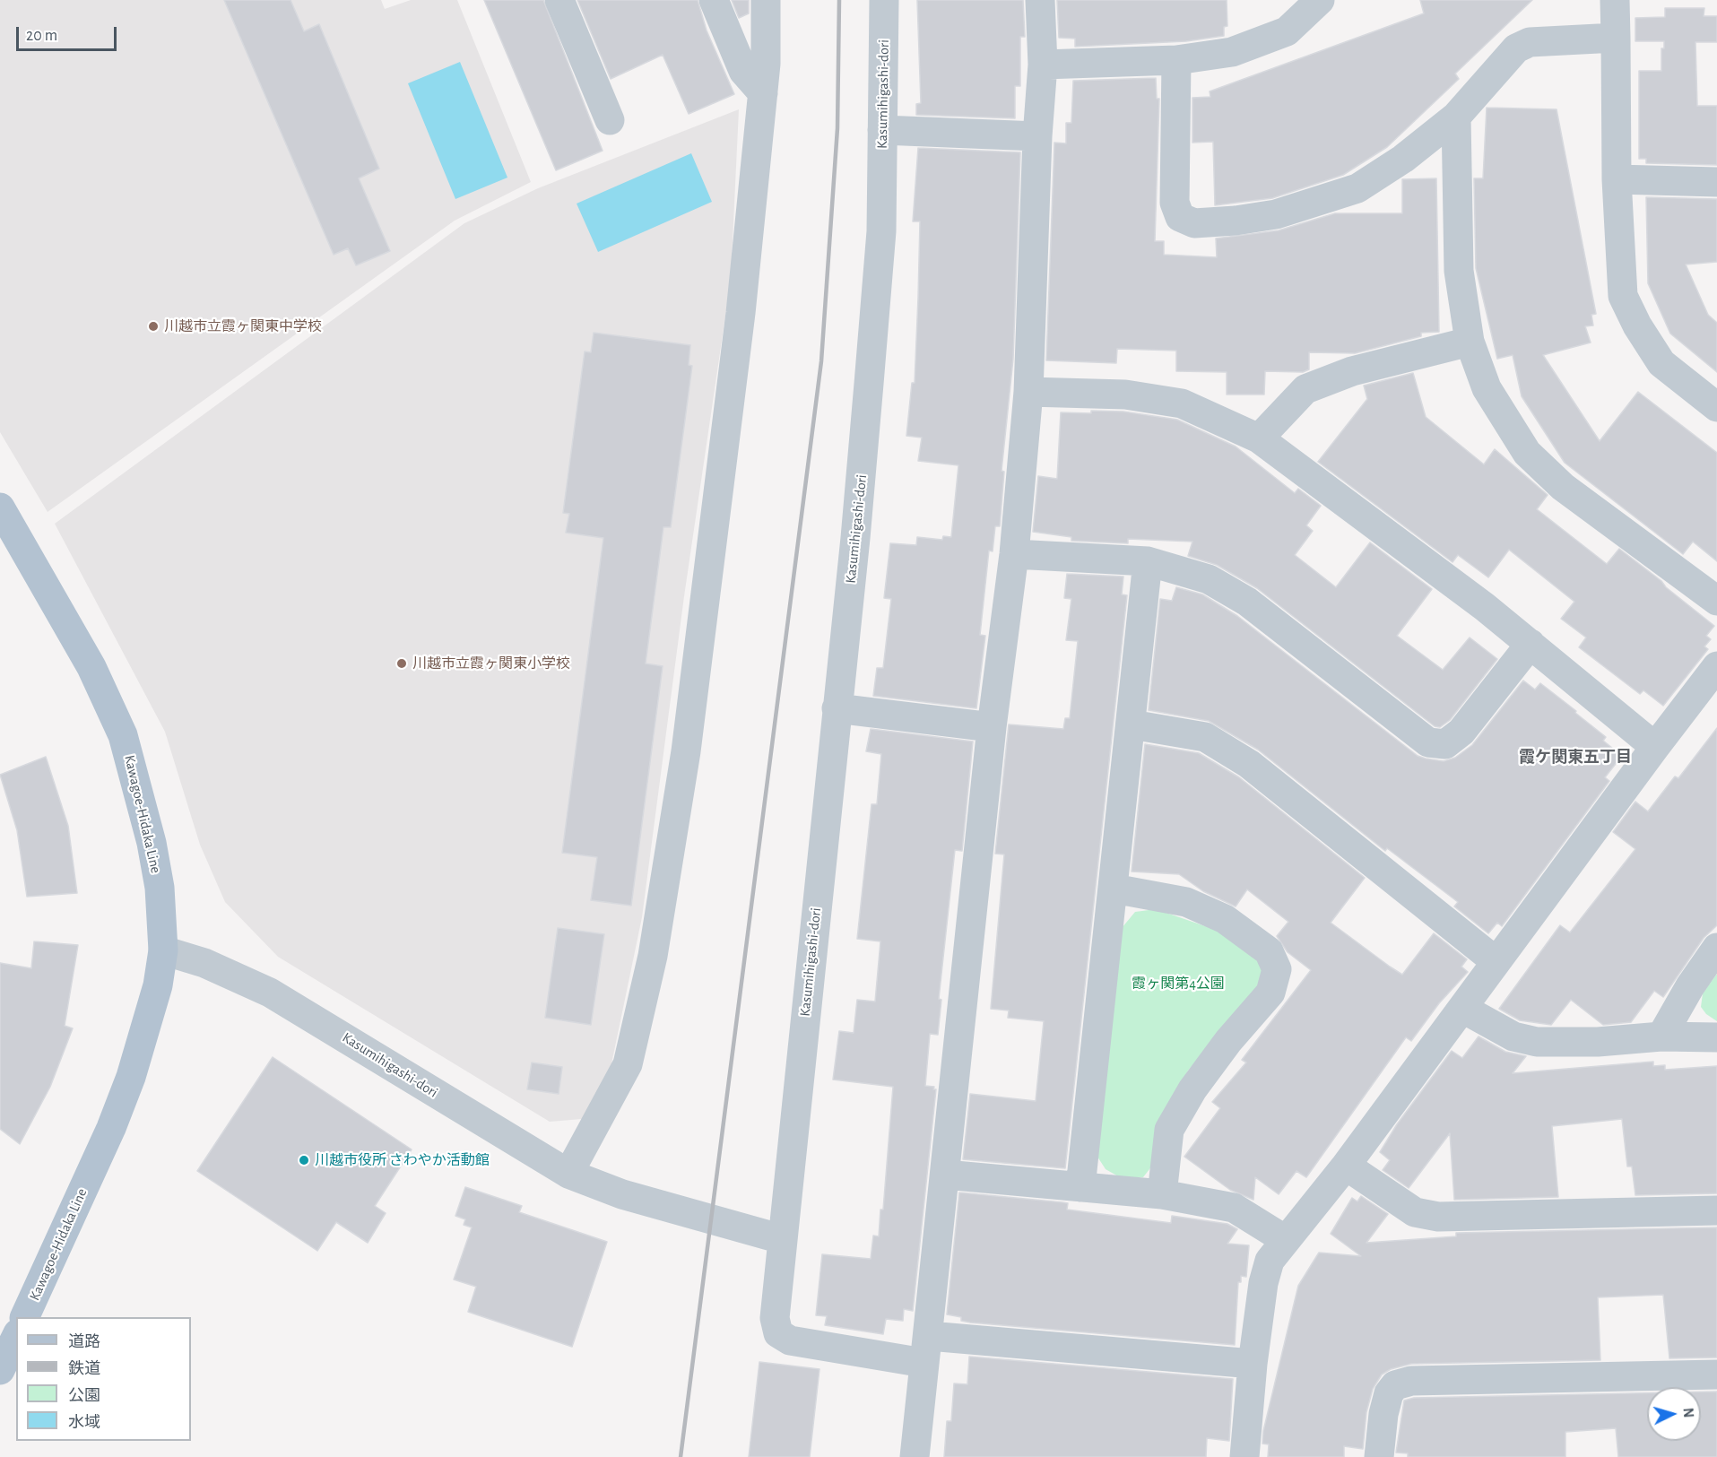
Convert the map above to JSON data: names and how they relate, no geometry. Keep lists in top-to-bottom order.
{
  "streets": {
    "main road": ["Kawagoe-Hidaka Line"],
    "street": ["Kasumihigashi-dori"]
  },
  "crossings": [
    ["Kasumihigashi-dori", "Kawagoe-Hidaka Line"]
  ],
  "districts": ["霞ケ関東五丁目"],
  "parks": ["霞ヶ関第4公園"],
  "places": ["川越市立霞ヶ関東中学校", "川越市立霞ヶ関東小学校", "川越市役所 さわやか活動館"],
  "legend": [
    "道路",
    "鉄道",
    "公園",
    "水域"
  ],
  "scale_bar": "20 m",
  "north": "right"
}
